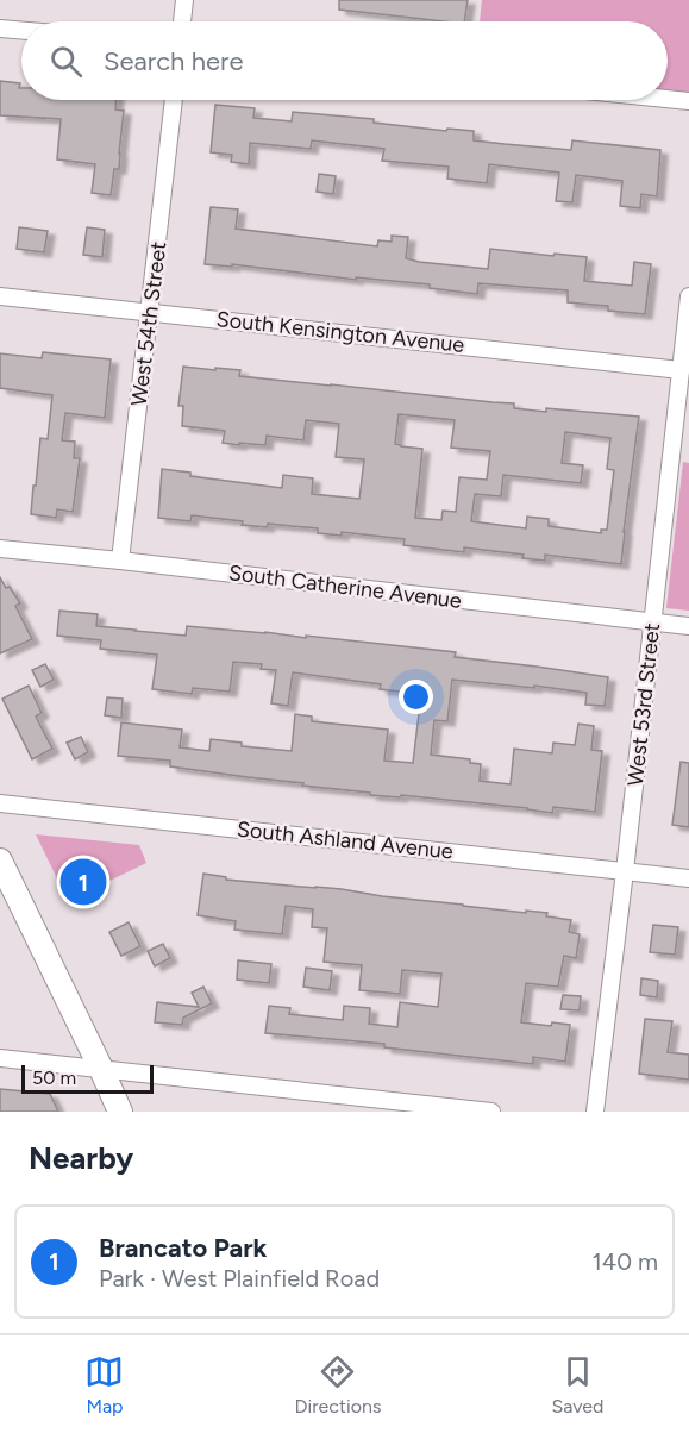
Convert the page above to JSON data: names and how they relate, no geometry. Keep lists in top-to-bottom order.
{
  "streets": {
    "street": [
      "West 54th Street",
      "South Kensington Avenue",
      "South Catherine Avenue",
      "West 53rd Street",
      "South Ashland Avenue"
    ]
  },
  "crossings": [
    ["West 54th Street", "South Kensington Avenue"],
    ["West 54th Street", "South Catherine Avenue"],
    ["South Kensington Avenue", "West 53rd Street"],
    ["South Catherine Avenue", "West 53rd Street"],
    ["West 53rd Street", "South Ashland Avenue"]
  ],
  "scale_bar": "50 m",
  "page": {
    "search": "Search here",
    "pins": "1",
    "scale": "50 m",
    "heading": "Nearby",
    "list": [
      {
        "mark": "1",
        "name": "Brancato Park",
        "note": "Park · West Plainfield Road",
        "value": "140 m"
      }
    ],
    "nav": ["Map", "Directions", "Saved"]
  }
}
